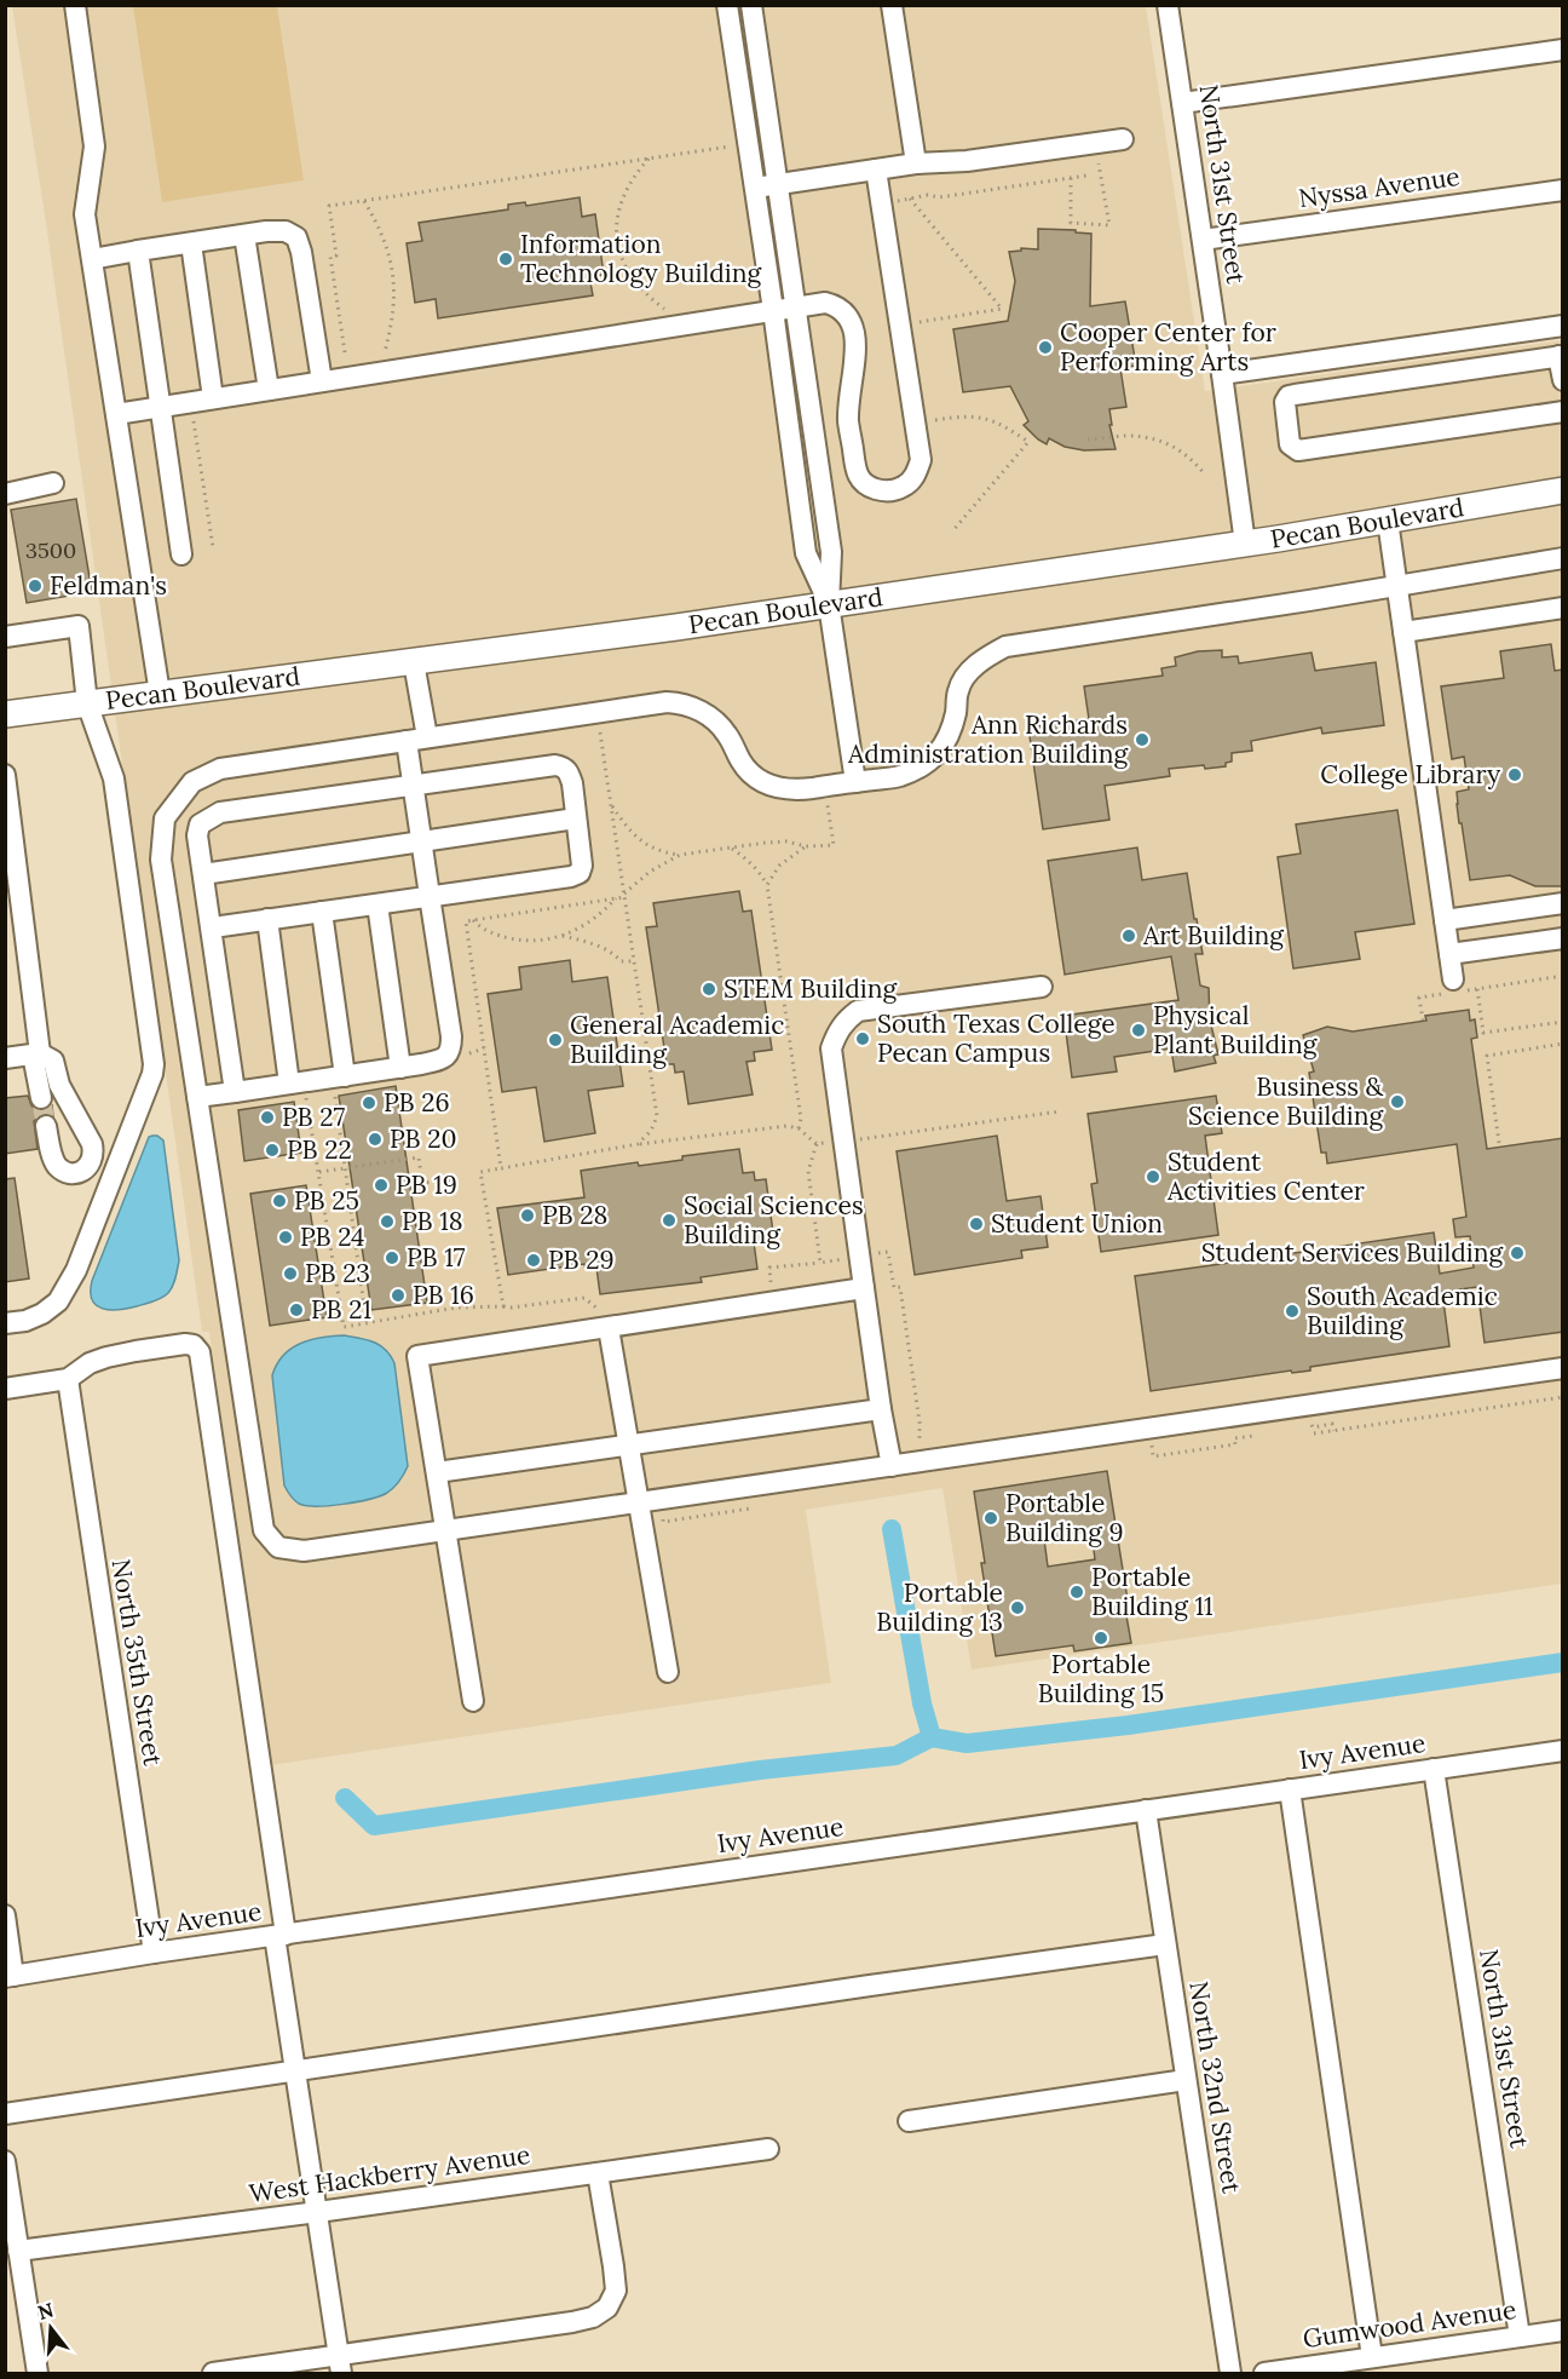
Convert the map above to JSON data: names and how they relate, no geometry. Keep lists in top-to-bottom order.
{
  "streets": {
    "main road": ["Pecan Boulevard"],
    "street": [
      "North 31st Street",
      "Nyssa Avenue",
      "North 35th Street",
      "Ivy Avenue",
      "North 32nd Street",
      "West Hackberry Avenue",
      "Gumwood Avenue"
    ]
  },
  "crossings": [
    ["North 31st Street", "Nyssa Avenue"],
    ["North 31st Street", "Pecan Boulevard"],
    ["North 31st Street", "Ivy Avenue"],
    ["North 31st Street", "Gumwood Avenue"],
    ["North 35th Street", "Ivy Avenue"],
    ["Ivy Avenue", "North 32nd Street"]
  ],
  "places": [
    "Information Technology Building",
    "Cooper Center for Performing Arts",
    "Feldman's",
    "Ann Richards Administration Building",
    "College Library",
    "Art Building",
    "STEM Building",
    "Physical Plant Building",
    "South Texas College Pecan Campus",
    "General Academic Building",
    "Business & Science Building",
    "PB 26",
    "PB 27",
    "PB 20",
    "PB 22",
    "Student Activities Center",
    "PB 19",
    "PB 25",
    "PB 28",
    "Social Sciences Building",
    "PB 18",
    "Student Union",
    "PB 24",
    "Student Services Building",
    "PB 17",
    "PB 29",
    "PB 23",
    "PB 16",
    "PB 21",
    "South Academic Building",
    "Portable Building 9",
    "Portable Building 11",
    "Portable Building 13",
    "Portable Building 15"
  ],
  "house_numbers": ["3500"],
  "north": "top"
}
